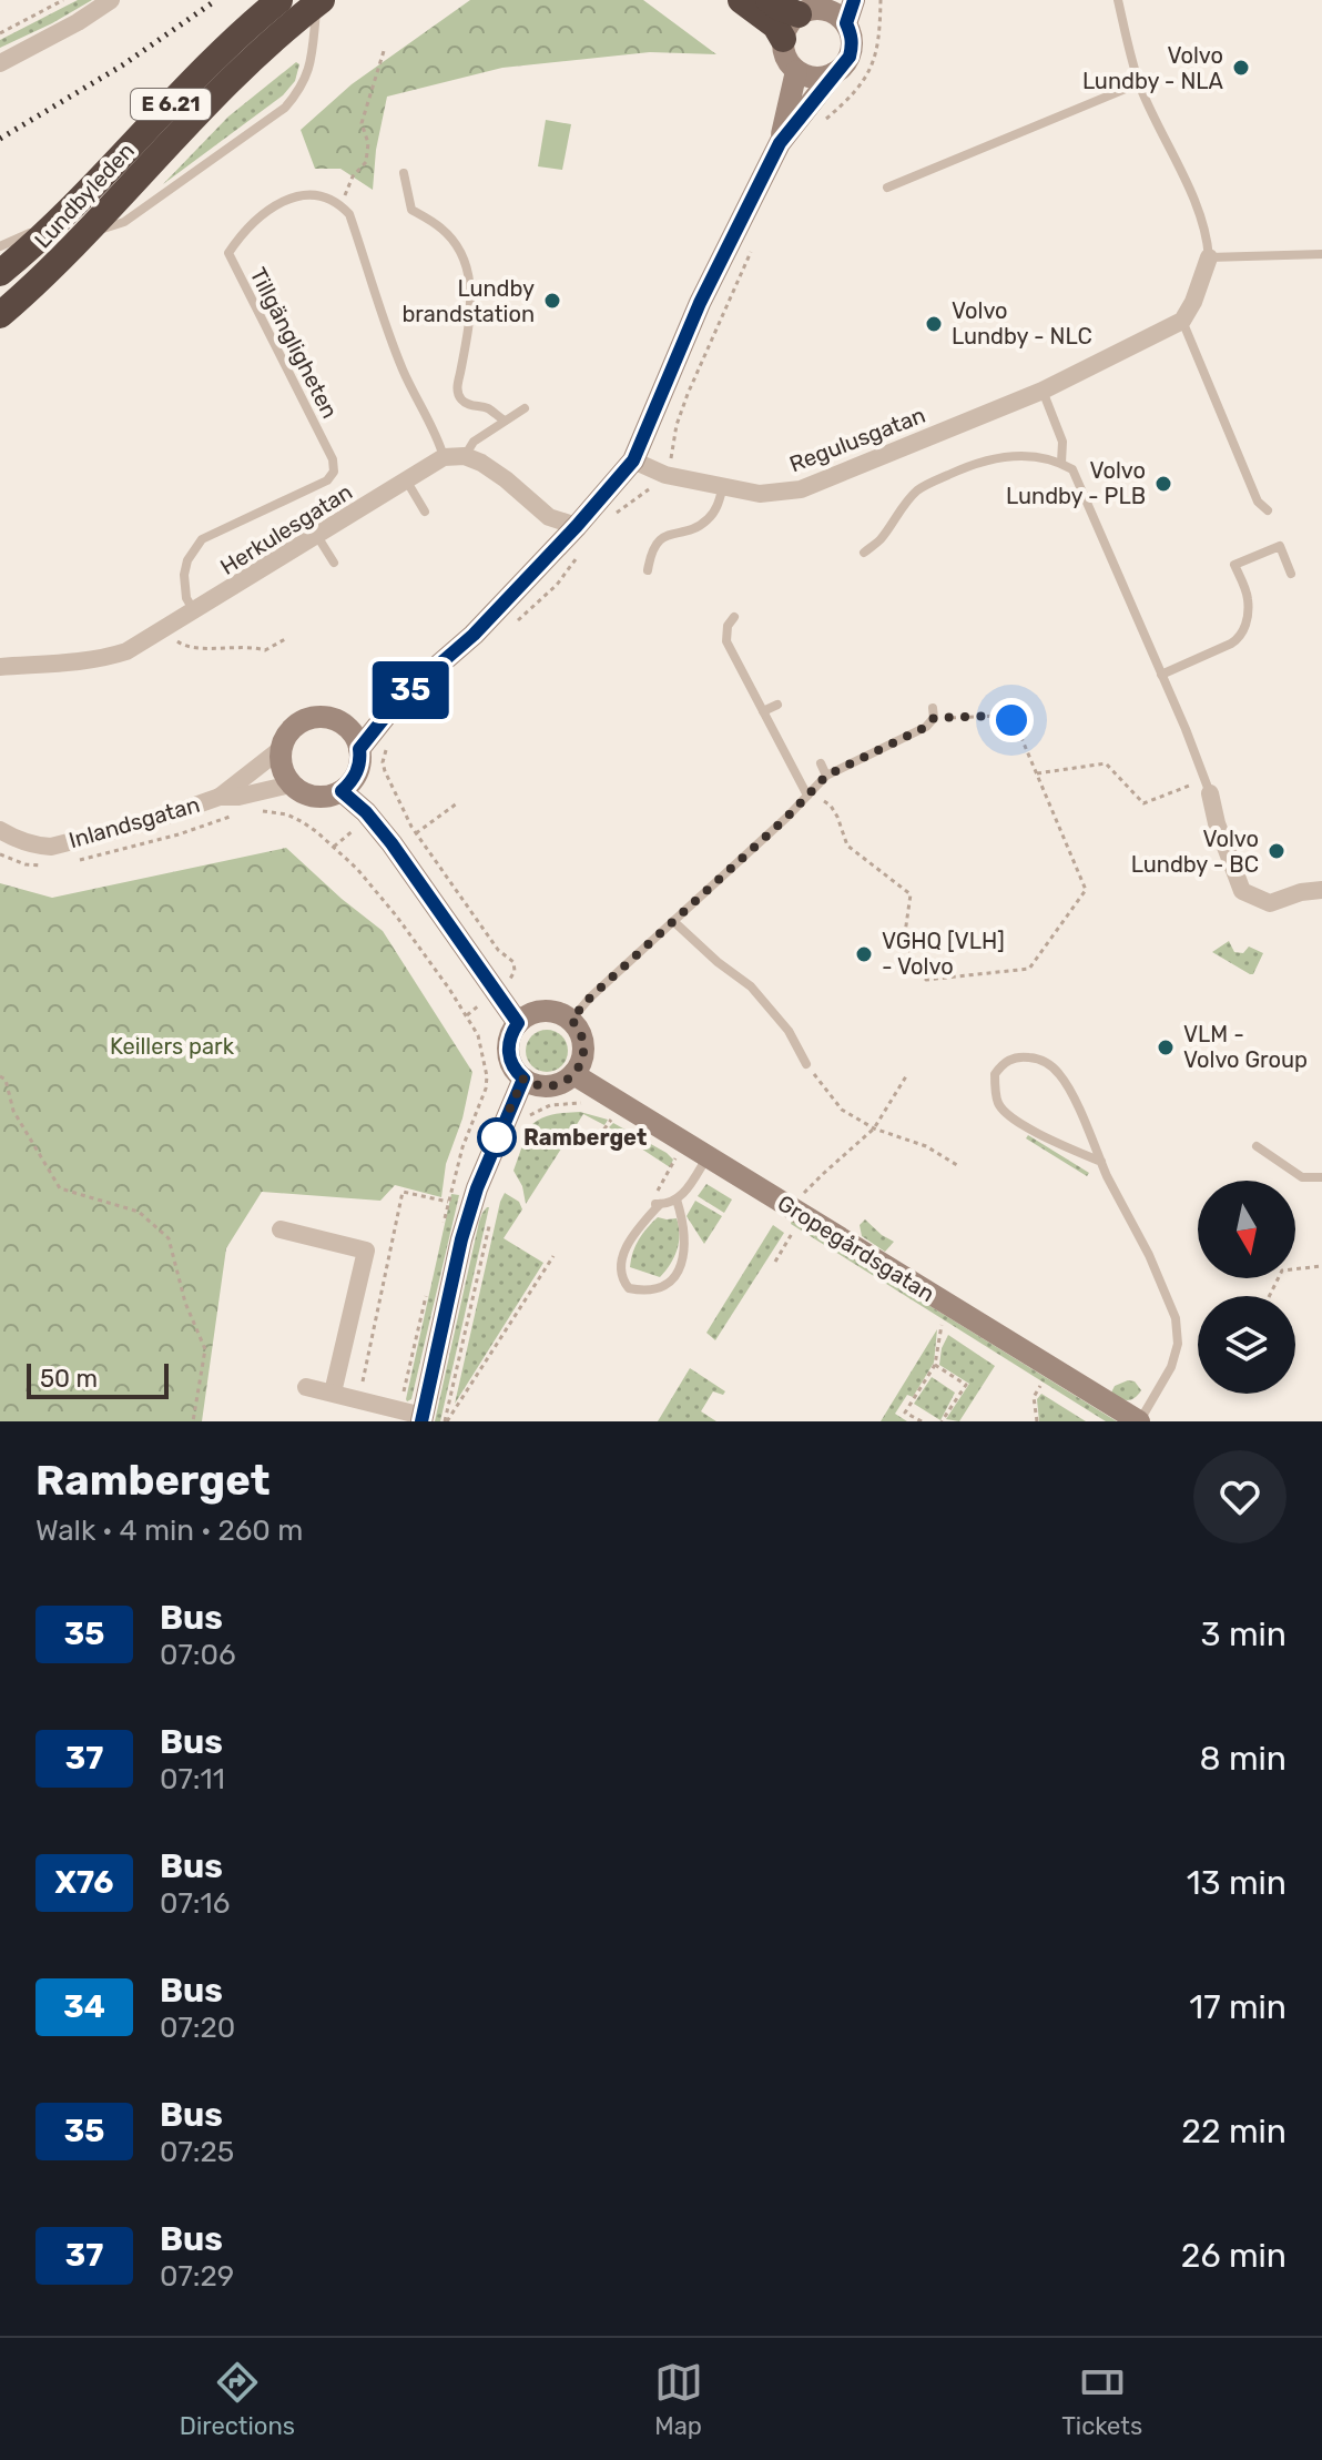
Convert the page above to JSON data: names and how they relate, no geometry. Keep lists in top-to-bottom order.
{
  "streets": {
    "highway": ["E 6.21", "Lundbyleden"],
    "street": [
      "Regulusgatan",
      "Herkulesgatan",
      "Inlandsgatan",
      "Gropegårdsgatan"
    ],
    "lane": ["Tillgängligheten"]
  },
  "crossings": [
    ["Tillgängligheten", "Herkulesgatan"]
  ],
  "parks": ["Keillers park"],
  "places": [
    "Volvo Lundby - NLA",
    "Lundby brandstation",
    "Volvo Lundby - NLC",
    "Volvo Lundby - PLB",
    "Volvo Lundby - BC",
    "VGHQ [VLH] - Volvo",
    "VLM - Volvo Group",
    "Ramberget"
  ],
  "lines": ["bus line 35"],
  "scale_bar": "50 m",
  "north": "bottom",
  "page": {
    "on_map": "35",
    "scale": "50 m",
    "heading": ["Ramberget", "Walk · 4 min · 260 m"],
    "list": [
      {
        "mark": "35",
        "name": "Bus",
        "note": "07:06",
        "value": "3 min"
      },
      {
        "mark": "37",
        "name": "Bus",
        "note": "07:11",
        "value": "8 min"
      },
      {
        "mark": "X76",
        "name": "Bus",
        "note": "07:16",
        "value": "13 min"
      },
      {
        "mark": "34",
        "name": "Bus",
        "note": "07:20",
        "value": "17 min"
      },
      {
        "mark": "35",
        "name": "Bus",
        "note": "07:25",
        "value": "22 min"
      },
      {
        "mark": "37",
        "name": "Bus",
        "note": "07:29",
        "value": "26 min"
      }
    ],
    "tabs": ["Directions", "Map", "Tickets"]
  }
}
